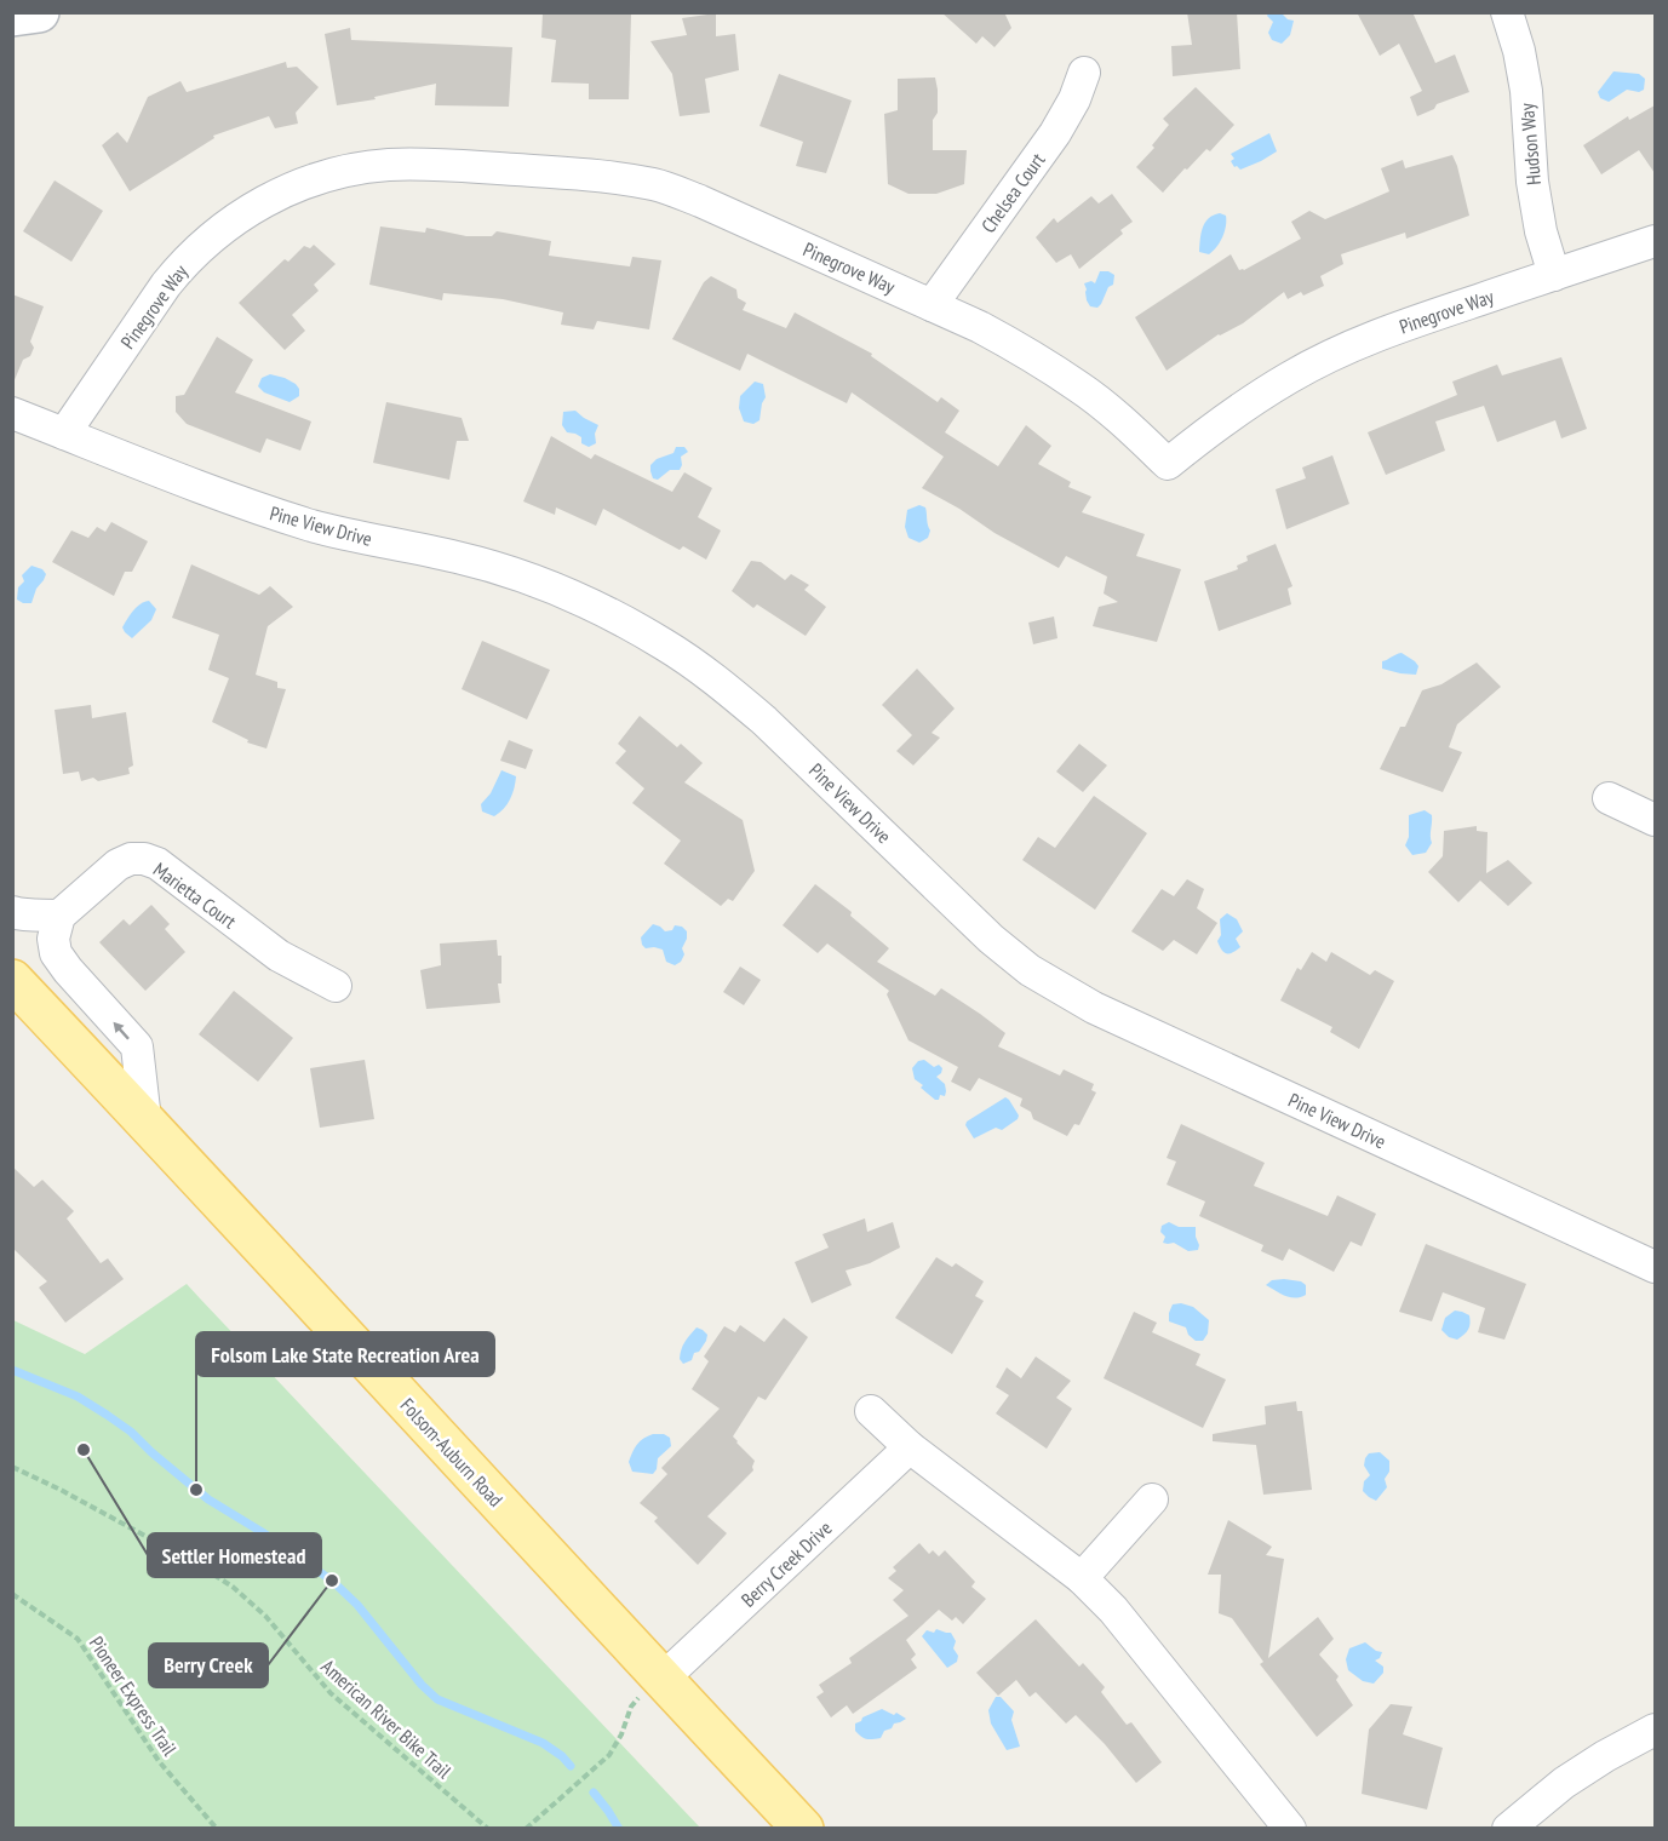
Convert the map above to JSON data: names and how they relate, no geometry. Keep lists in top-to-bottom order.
{
  "streets": {
    "main road": ["Folsom-Auburn Road"],
    "street": [
      "Hudson Way",
      "Chelsea Court",
      "Pinegrove Way",
      "Pine View Drive",
      "Marietta Court",
      "Berry Creek Drive"
    ],
    "path": ["Pioneer Express Trail", "American River Bike Trail"]
  },
  "crossings": [
    ["Hudson Way", "Pinegrove Way"],
    ["Chelsea Court", "Pinegrove Way"],
    ["Pinegrove Way", "Pine View Drive"],
    ["Folsom-Auburn Road", "Berry Creek Drive"]
  ],
  "places": ["Settler Homestead", "Folsom Lake State Recreation Area", "Berry Creek"]
}
